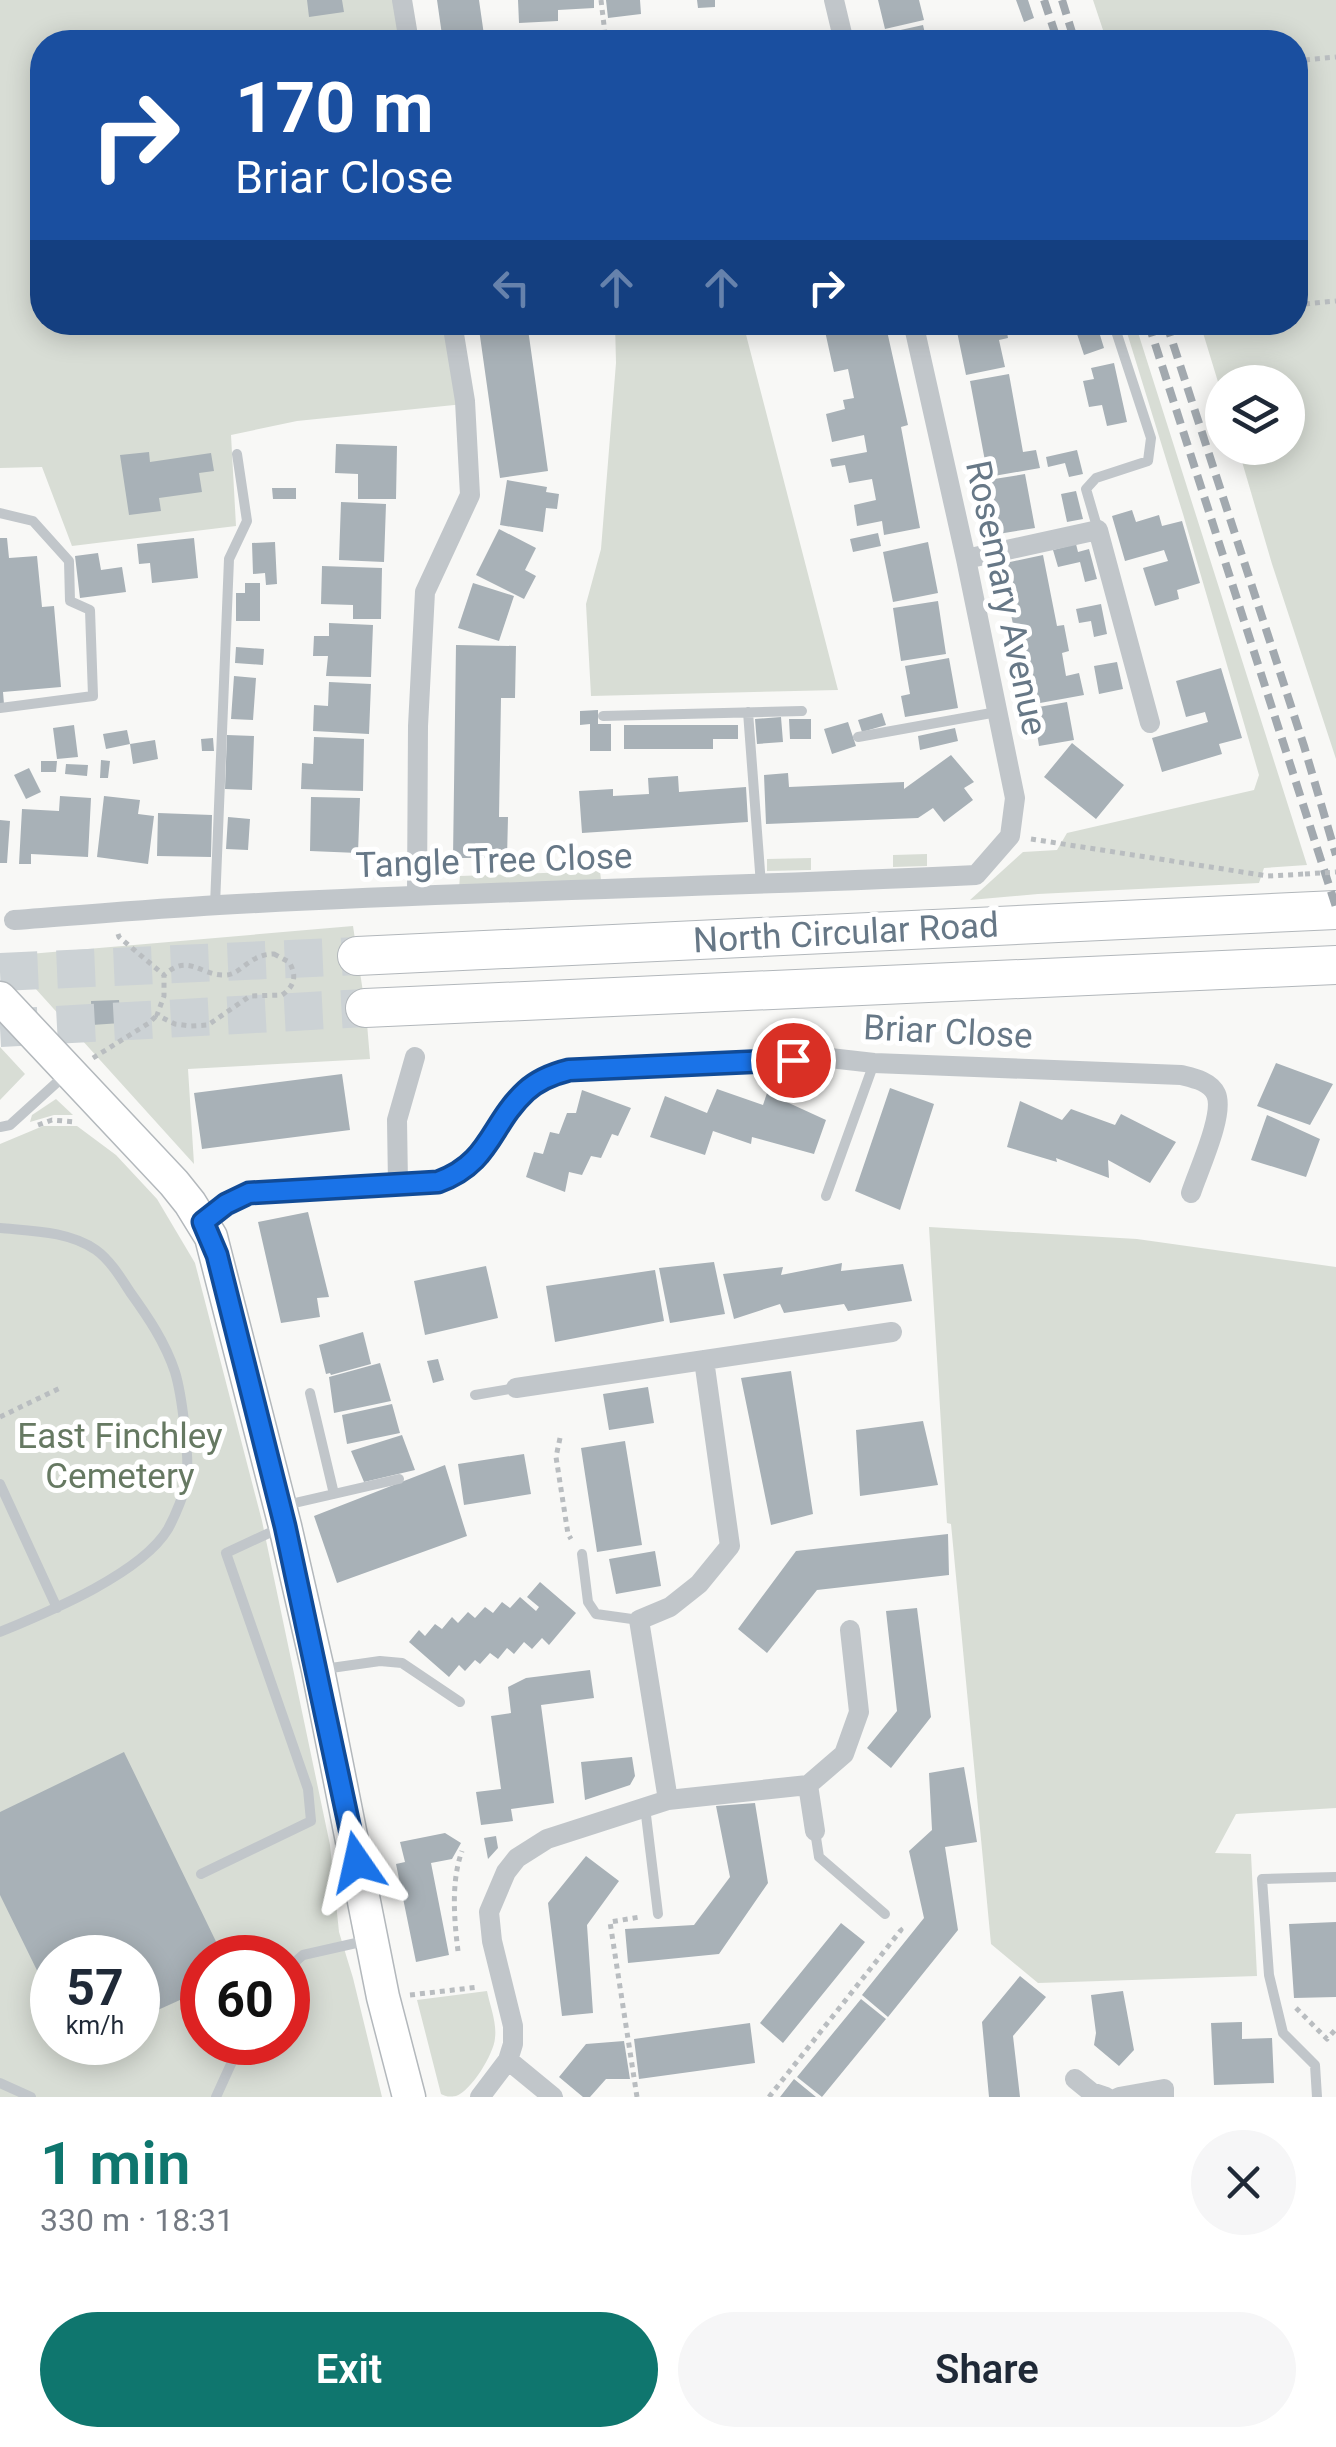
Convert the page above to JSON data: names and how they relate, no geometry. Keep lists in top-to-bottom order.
{
  "streets": {
    "highway": ["North Circular Road"],
    "street": ["Rosemary Avenue", "Tangle Tree Close", "Briar Close"]
  },
  "crossings": [
    ["Rosemary Avenue", "Tangle Tree Close"]
  ],
  "parks": ["East Finchley Cemetery"],
  "page": {
    "turn": ["170 m", "Briar Close"],
    "speed": "57 km/h",
    "limit": "60",
    "heading": ["1 min", "330 m · 18:31"],
    "buttons": ["Exit", "Share"]
  }
}
